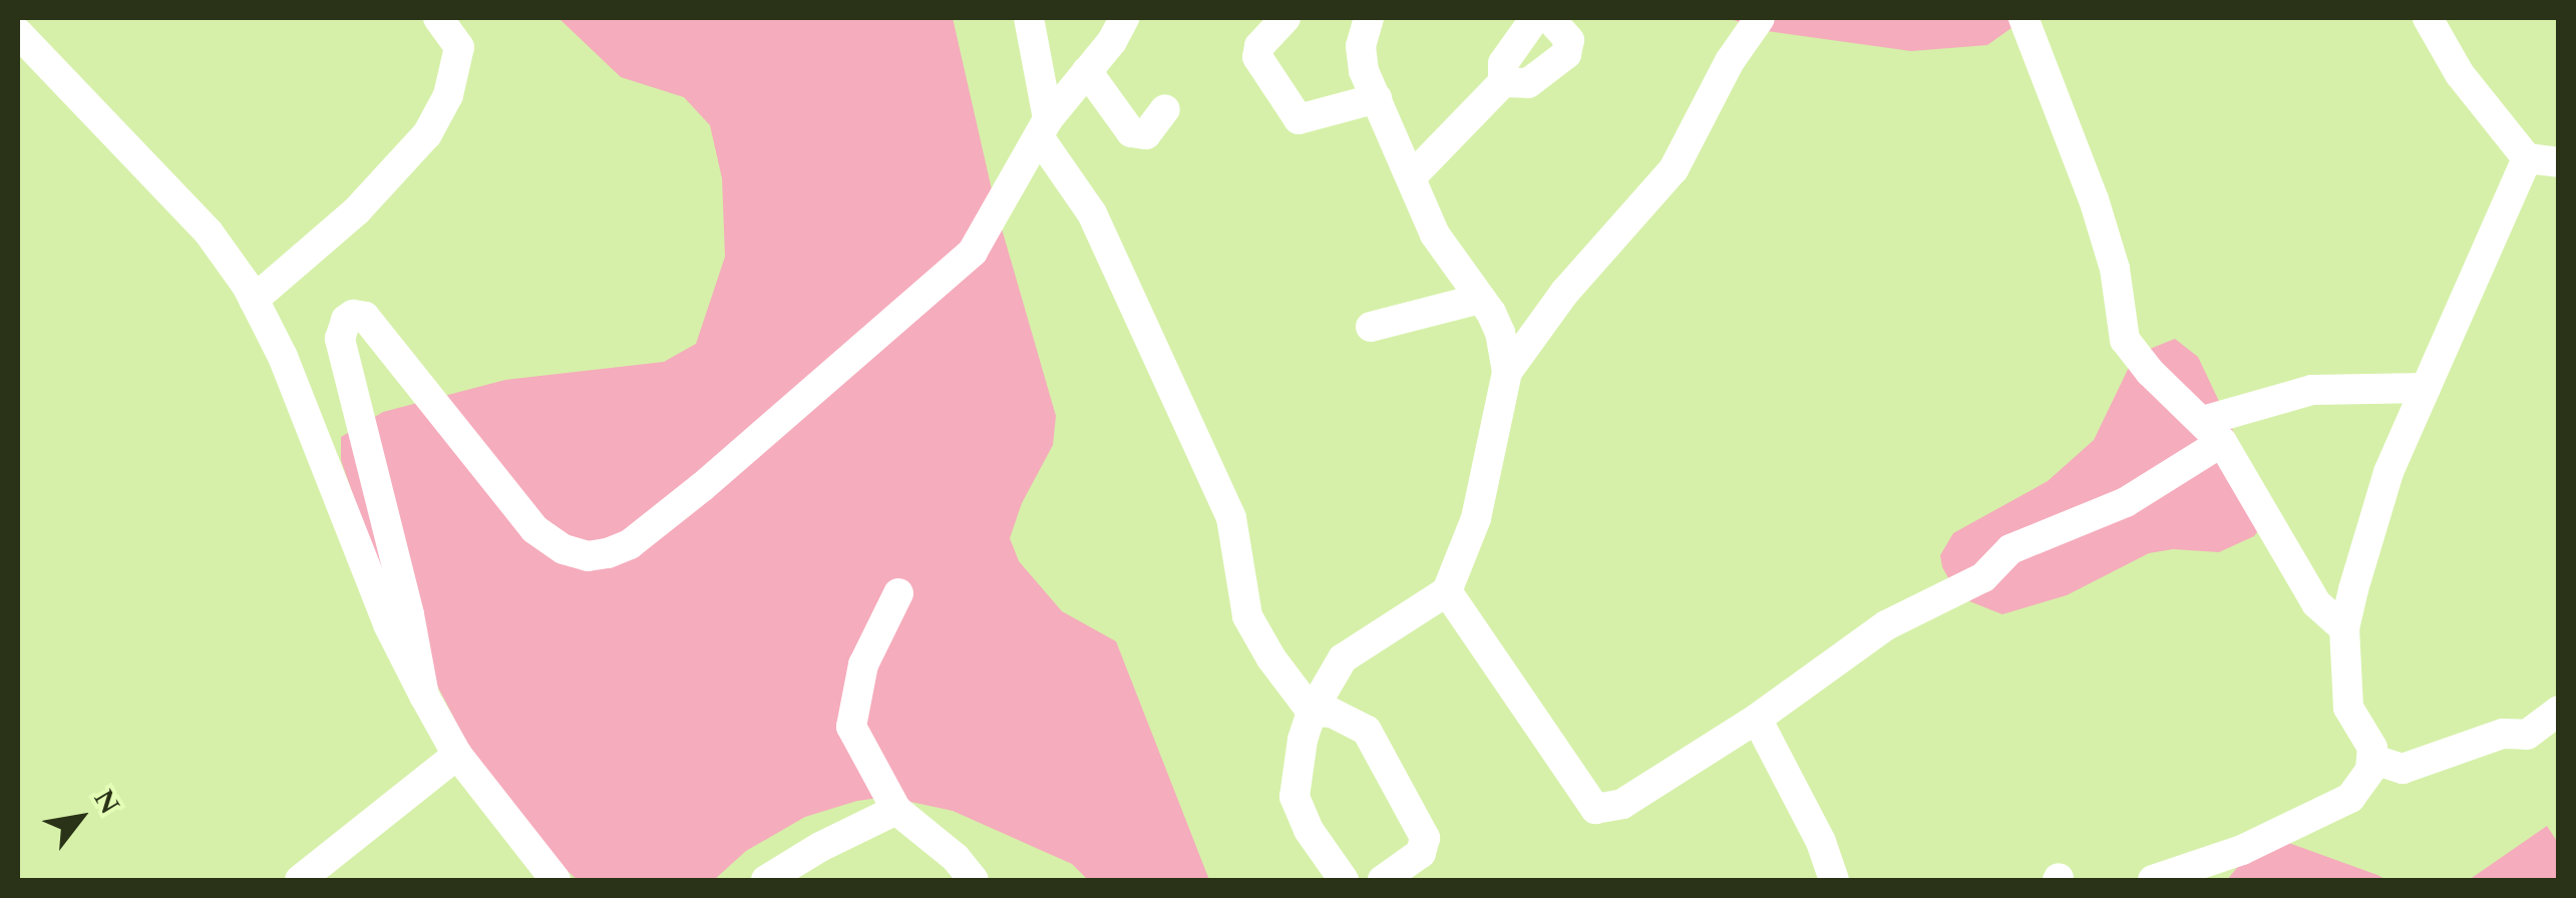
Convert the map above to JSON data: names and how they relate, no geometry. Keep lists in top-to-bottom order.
{
  "north": "top right"
}
